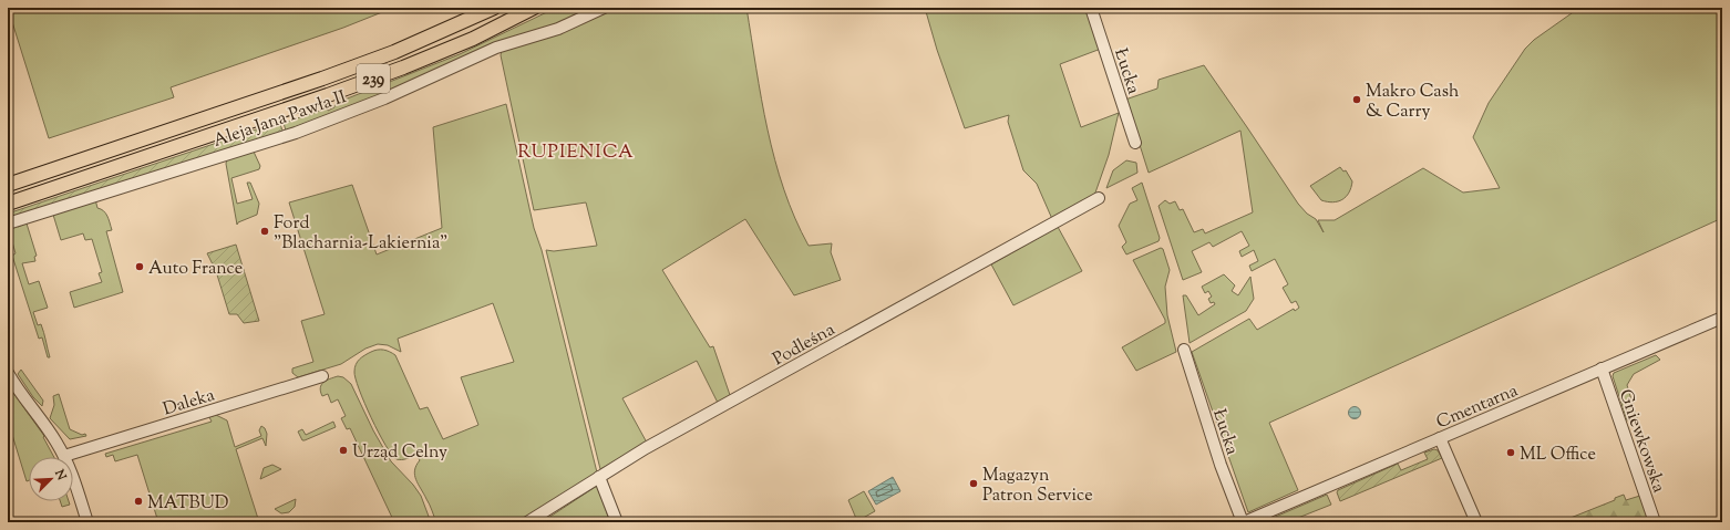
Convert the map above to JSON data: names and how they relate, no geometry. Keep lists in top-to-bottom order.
{
  "streets": {
    "main road": ["239", "Aleja Jana Pawła II"],
    "street": [
      "Łucka",
      "Podleśna",
      "Daleka",
      "Cmentarna",
      "Gniewkowska"
    ]
  },
  "crossings": [
    ["Łucka", "Cmentarna"],
    ["Cmentarna", "Gniewkowska"]
  ],
  "districts": ["RUPIENICA"],
  "places": [
    "Makro Cash & Carry",
    "Ford \"Blacharnia-Lakiernia\"",
    "Auto France",
    "Urząd Celny",
    "ML Office",
    "Magazyn Patron Service",
    "MATBUD"
  ],
  "north": "top right"
}
